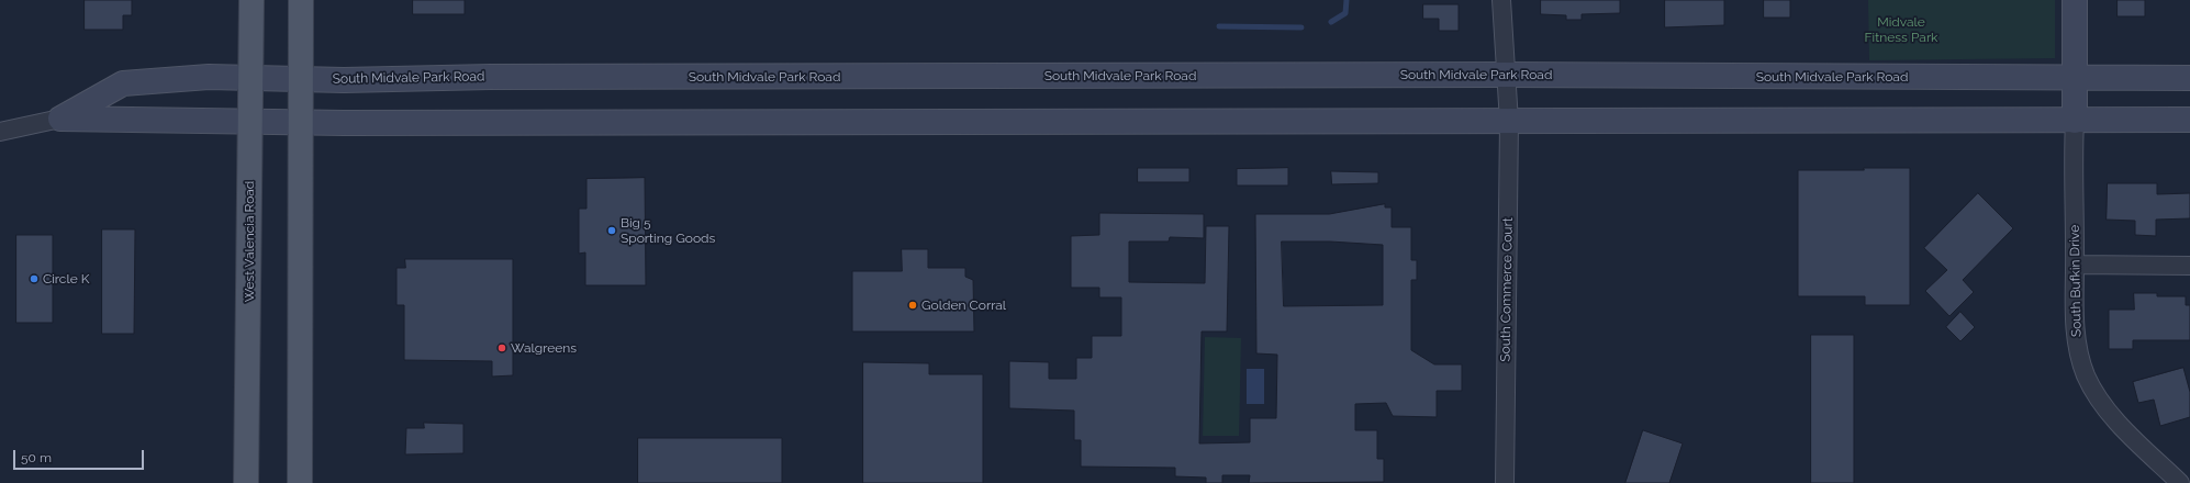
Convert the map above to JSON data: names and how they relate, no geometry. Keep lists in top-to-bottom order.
{
  "streets": {
    "main road": ["South Midvale Park Road", "West Valencia Road"],
    "street": ["South Bufkin Drive", "South Commerce Court"]
  },
  "crossings": [
    ["South Midvale Park Road", "West Valencia Road"],
    ["South Midvale Park Road", "South Bufkin Drive"],
    ["South Midvale Park Road", "South Commerce Court"]
  ],
  "parks": ["Midvale Fitness Park"],
  "places": [
    "Big 5 Sporting Goods",
    "Circle K",
    "Golden Corral",
    "Walgreens"
  ],
  "scale_bar": "50 m"
}
